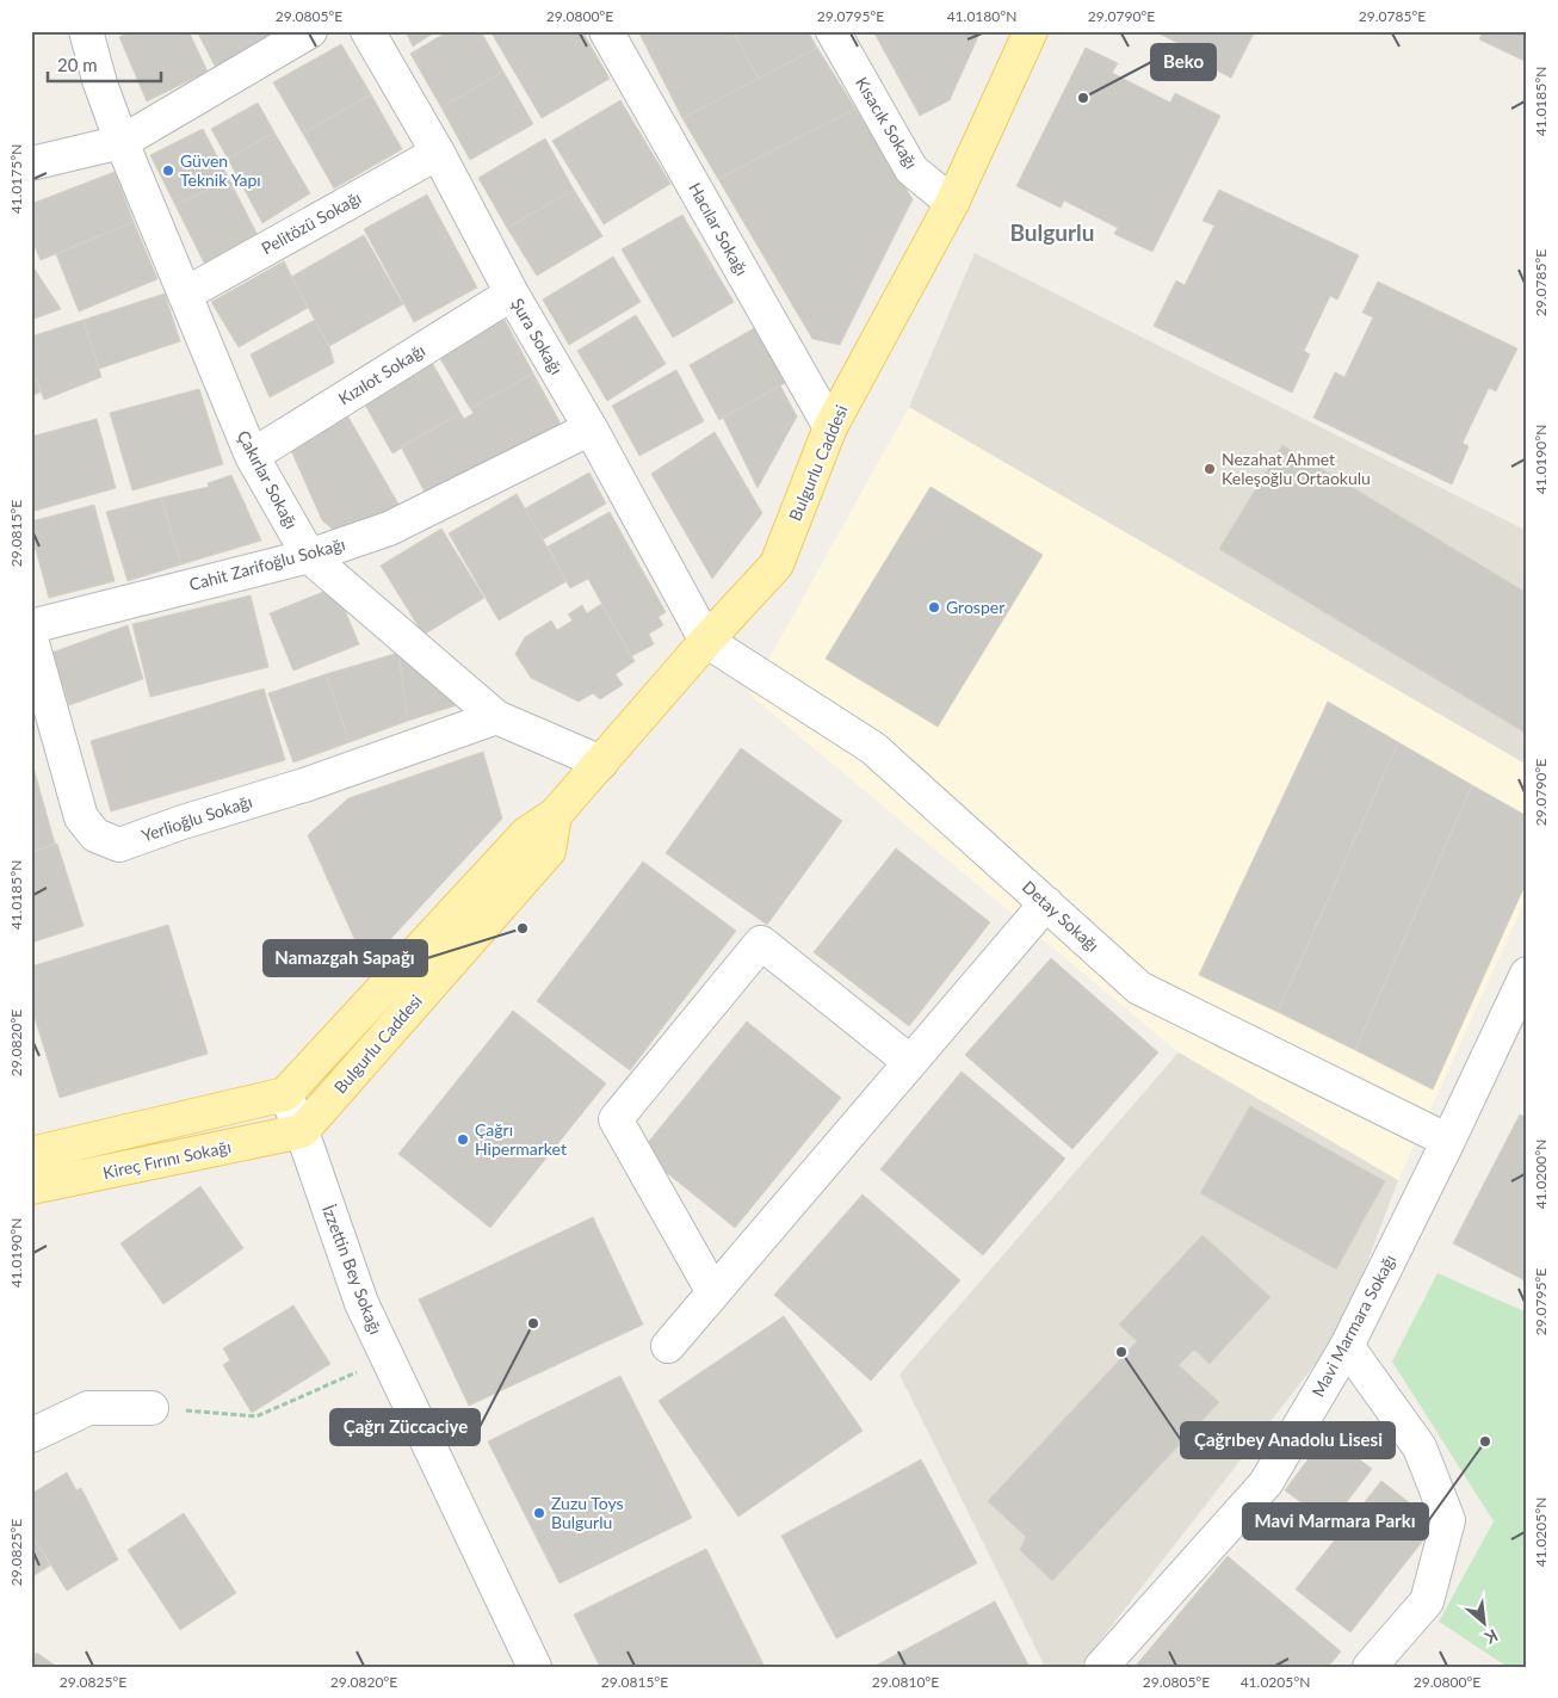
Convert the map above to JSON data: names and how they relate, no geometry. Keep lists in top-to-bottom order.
{
  "streets": {
    "main road": ["Bulgurlu Caddesi", "Kireç Fırını Sokağı"],
    "street": [
      "Kısacık Sokağı",
      "Pelitözü Sokağı",
      "Hacılar Sokağı",
      "Şura Sokağı",
      "Kızılot Sokağı",
      "Çakırlar Sokağı",
      "Cahit Zarifoğlu Sokağı",
      "Yerlioğlu Sokağı",
      "Detay Sokağı",
      "İzzettin Bey Sokağı",
      "Mavi Marmara Sokağı"
    ]
  },
  "crossings": [
    ["Kısacık Sokağı", "Bulgurlu Caddesi"],
    ["Pelitözü Sokağı", "Şura Sokağı"],
    ["Pelitözü Sokağı", "Çakırlar Sokağı"],
    ["Hacılar Sokağı", "Bulgurlu Caddesi"],
    ["Şura Sokağı", "Kızılot Sokağı"],
    ["Şura Sokağı", "Bulgurlu Caddesi"],
    ["Şura Sokağı", "Cahit Zarifoğlu Sokağı"],
    ["Şura Sokağı", "Detay Sokağı"],
    ["Kızılot Sokağı", "Çakırlar Sokağı"],
    ["Bulgurlu Caddesi", "Çakırlar Sokağı"],
    ["Bulgurlu Caddesi", "Detay Sokağı"],
    ["Bulgurlu Caddesi", "Kireç Fırını Sokağı"],
    ["Bulgurlu Caddesi", "İzzettin Bey Sokağı"],
    ["Çakırlar Sokağı", "Cahit Zarifoğlu Sokağı"],
    ["Çakırlar Sokağı", "Yerlioğlu Sokağı"],
    ["Detay Sokağı", "Mavi Marmara Sokağı"],
    ["Kireç Fırını Sokağı", "İzzettin Bey Sokağı"]
  ],
  "districts": ["Bulgurlu"],
  "places": [
    "Beko",
    "Güven Teknik Yapı",
    "Nezahat Ahmet Keleşoğlu Ortaokulu",
    "Grosper",
    "Namazgah Sapağı",
    "Çağrı Hipermarket",
    "Çağrı Züccaciye",
    "Çağrıbey Anadolu Lisesi",
    "Mavi Marmara Parkı",
    "Zuzu Toys Bulgurlu"
  ],
  "scale_bar": "20 m",
  "north": "bottom right",
  "coordinates": [
    "29.0805°E",
    "29.0800°E",
    "29.0795°E",
    "41.0180°N",
    "29.0790°E",
    "29.0785°E",
    "41.0185°N",
    "41.0175°N",
    "41.0190°N",
    "29.0815°E",
    "29.0820°E",
    "41.0200°N",
    "41.0205°N",
    "29.0825°E",
    "29.0810°E"
  ]
}
